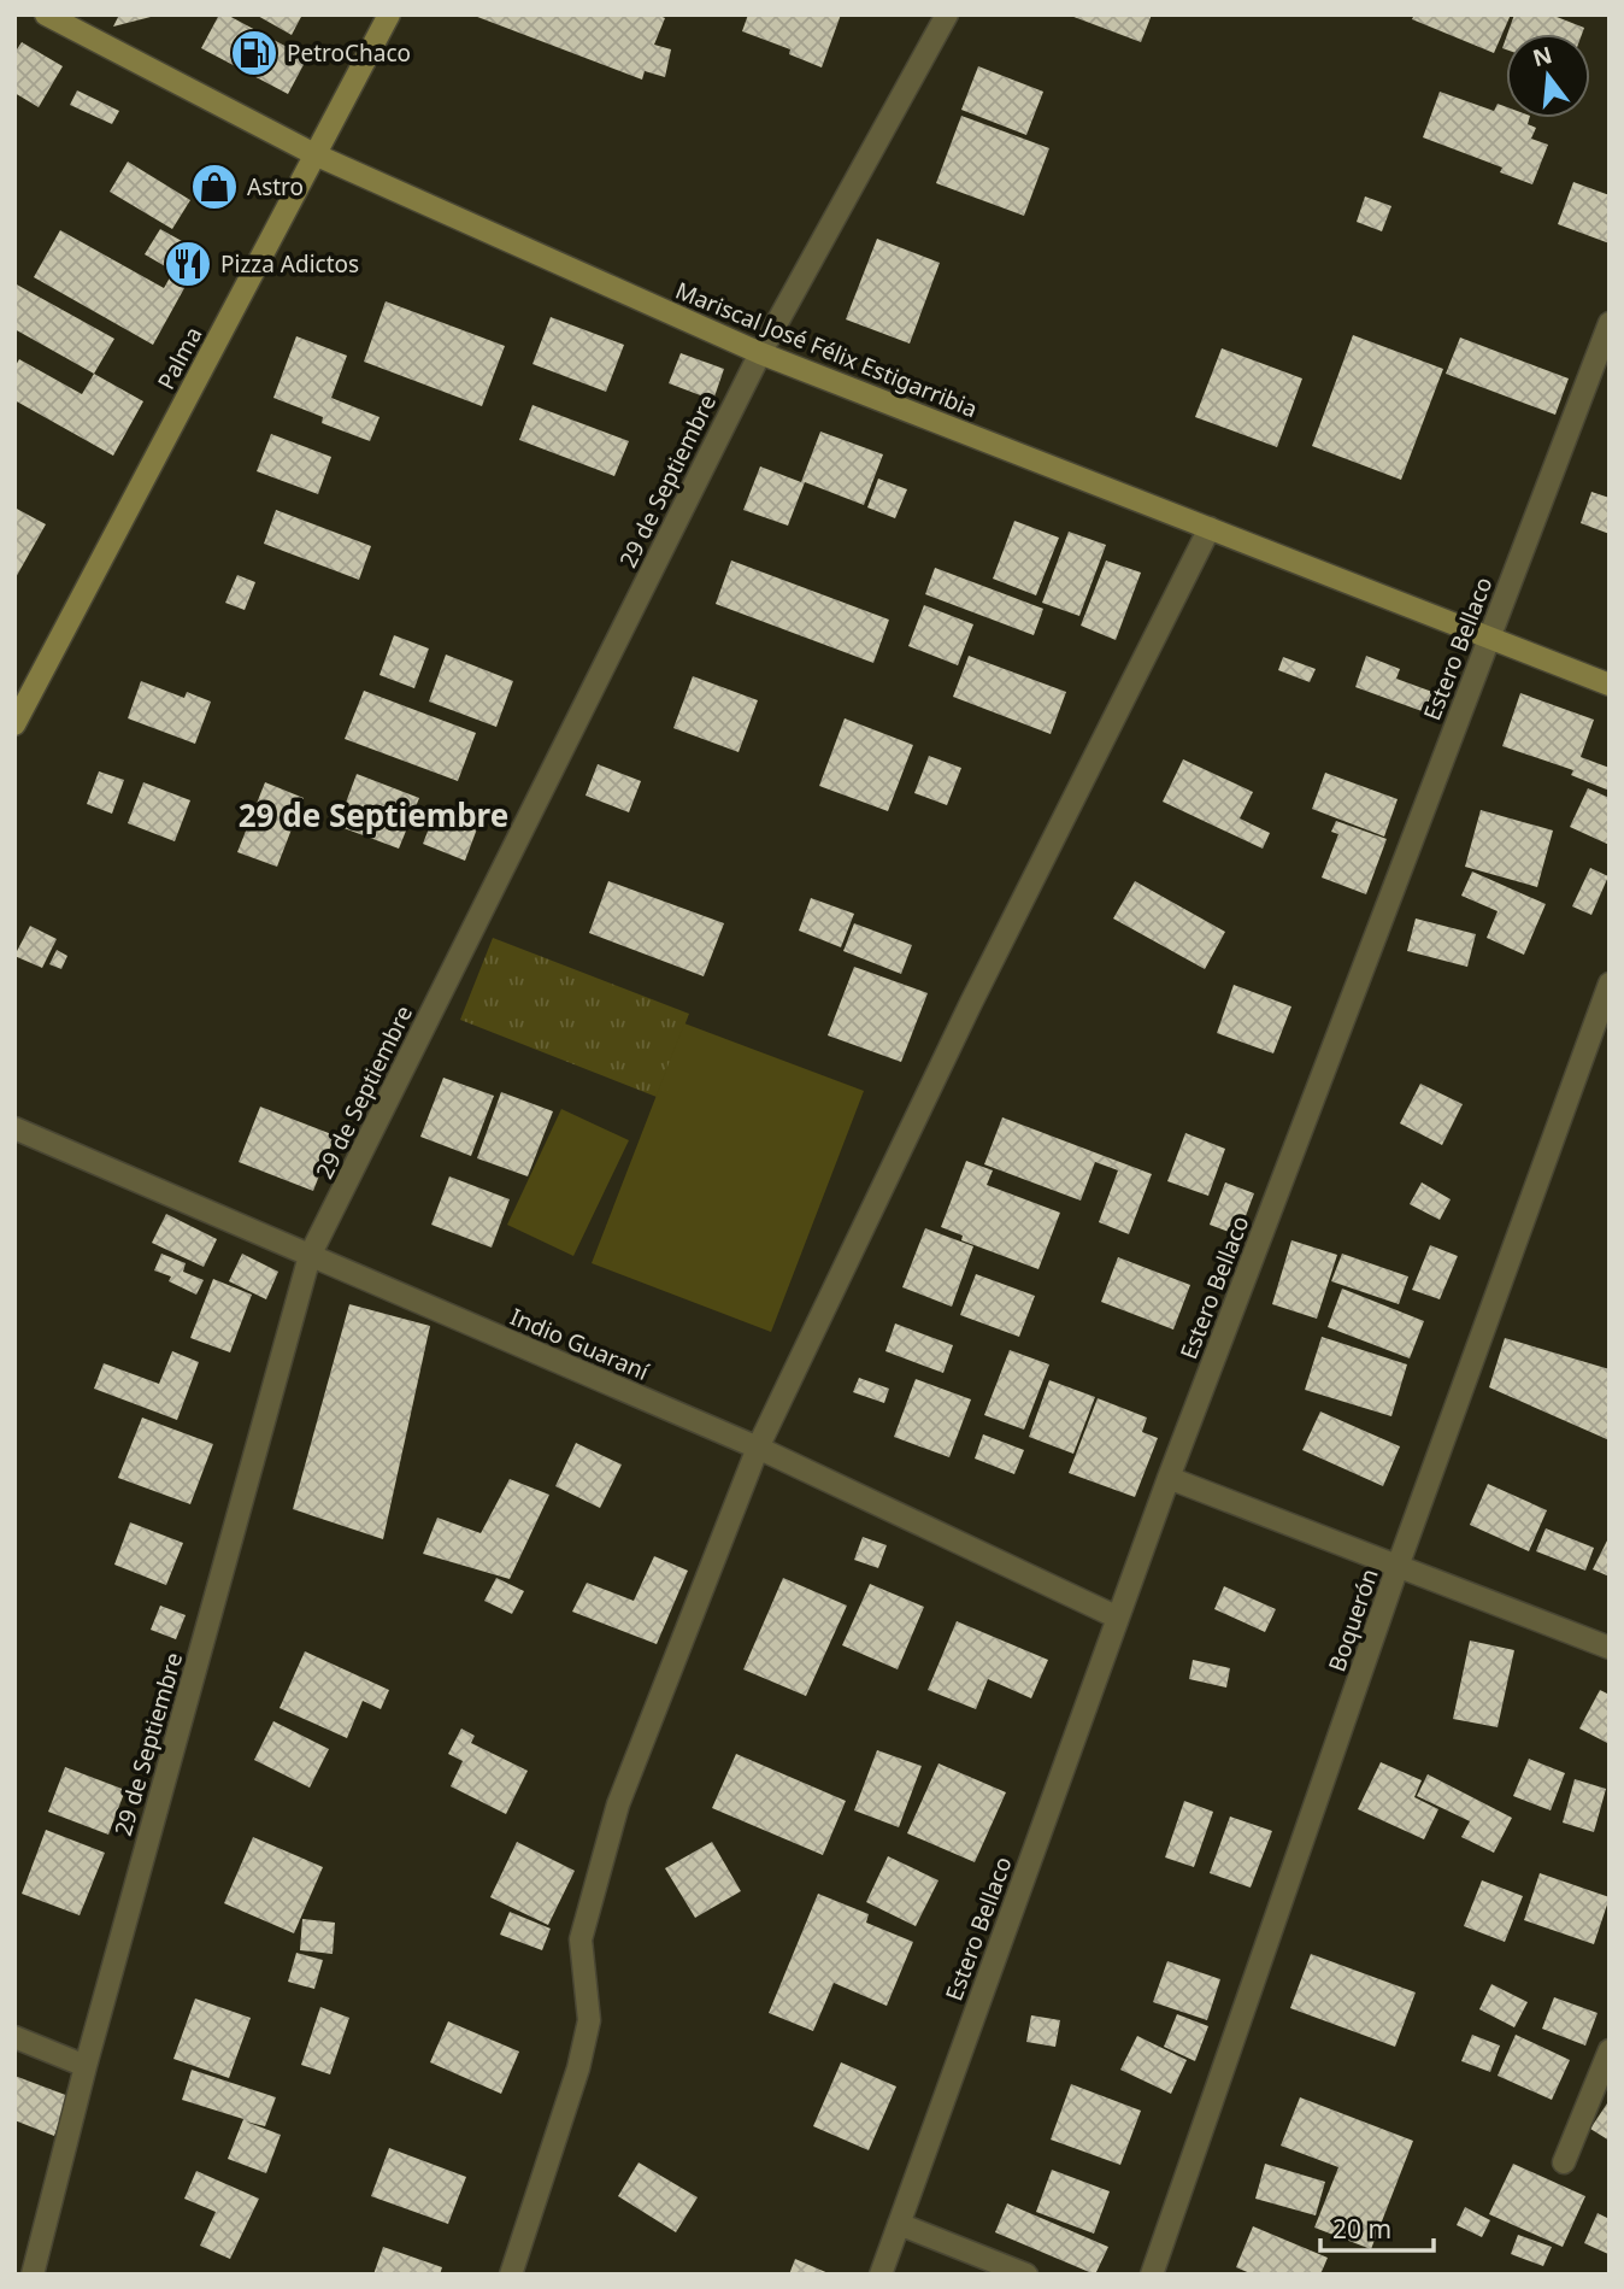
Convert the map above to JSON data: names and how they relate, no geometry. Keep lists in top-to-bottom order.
{
  "streets": {
    "street": [
      "Mariscal José Félix Estigarribia",
      "Palma",
      "29 de Septiembre",
      "Estero Bellaco",
      "Indio Guaraní",
      "Boquerón"
    ]
  },
  "crossings": [
    ["Mariscal José Félix Estigarribia", "Palma"],
    ["Mariscal José Félix Estigarribia", "29 de Septiembre"],
    ["Mariscal José Félix Estigarribia", "Estero Bellaco"],
    ["29 de Septiembre", "Indio Guaraní"],
    ["Estero Bellaco", "Indio Guaraní"]
  ],
  "districts": ["29 de Septiembre"],
  "places": {
    "fuel station": ["PetroChaco"],
    "shop": ["Astro"],
    "restaurant": ["Pizza Adictos"]
  },
  "scale_bar": "20 m",
  "north": "top"
}
